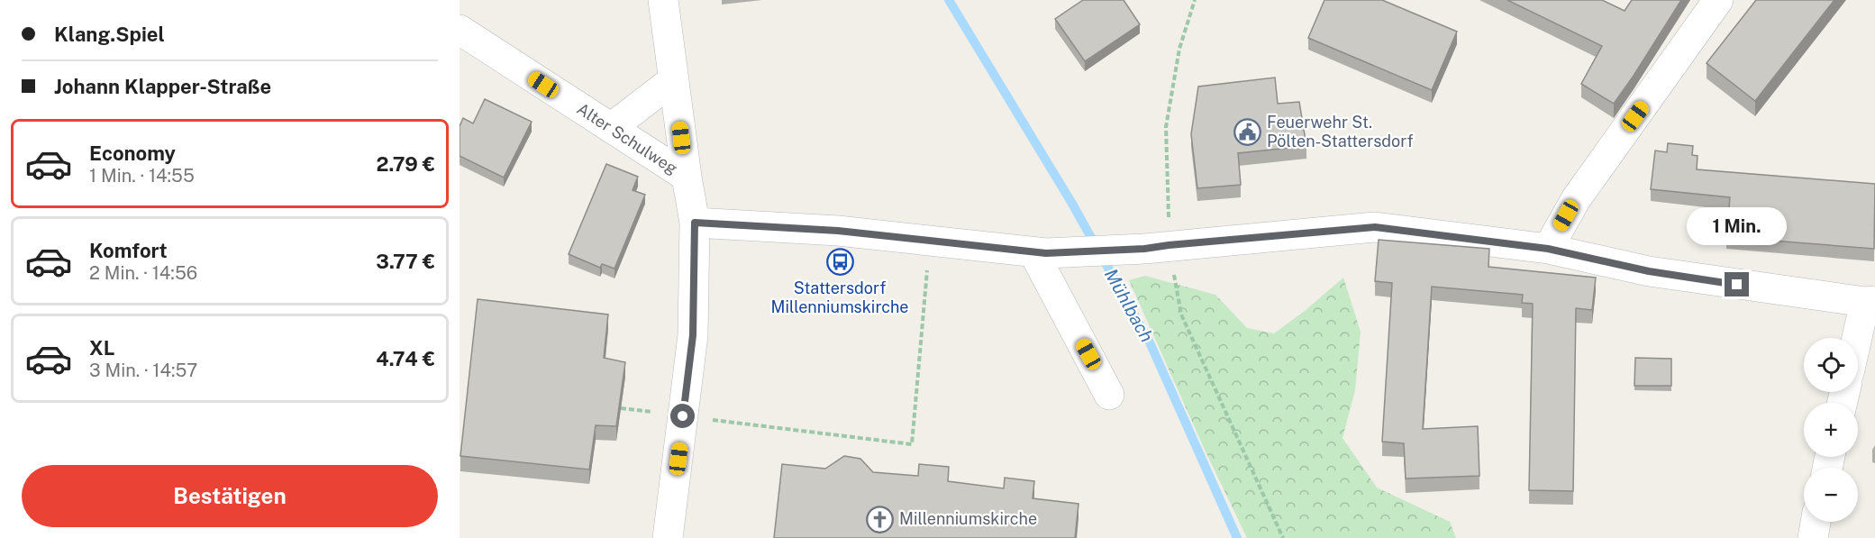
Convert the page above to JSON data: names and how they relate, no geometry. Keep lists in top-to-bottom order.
{
  "streets": {
    "street": ["Alter Schulweg"]
  },
  "water": ["Mühlbach"],
  "places": {
    "public building": ["Feuerwehr St. Pölten-Stattersdorf"],
    "bus stop": ["Stattersdorf Millenniumskirche"],
    "church": ["Millenniumskirche"]
  },
  "page": {
    "banner": ["Klang.Spiel", "Johann Klapper-Straße"],
    "list": [
      {
        "name": "Economy",
        "note": "1 Min. · 14:55",
        "value": "2.79 €"
      },
      {
        "name": "Komfort",
        "note": "2 Min. · 14:56",
        "value": "3.77 €"
      },
      {
        "name": "XL",
        "note": "3 Min. · 14:57",
        "value": "4.74 €"
      }
    ],
    "bubble": "1 Min.",
    "map_buttons": ["+", "−"],
    "buttons": "Bestätigen"
  }
}
